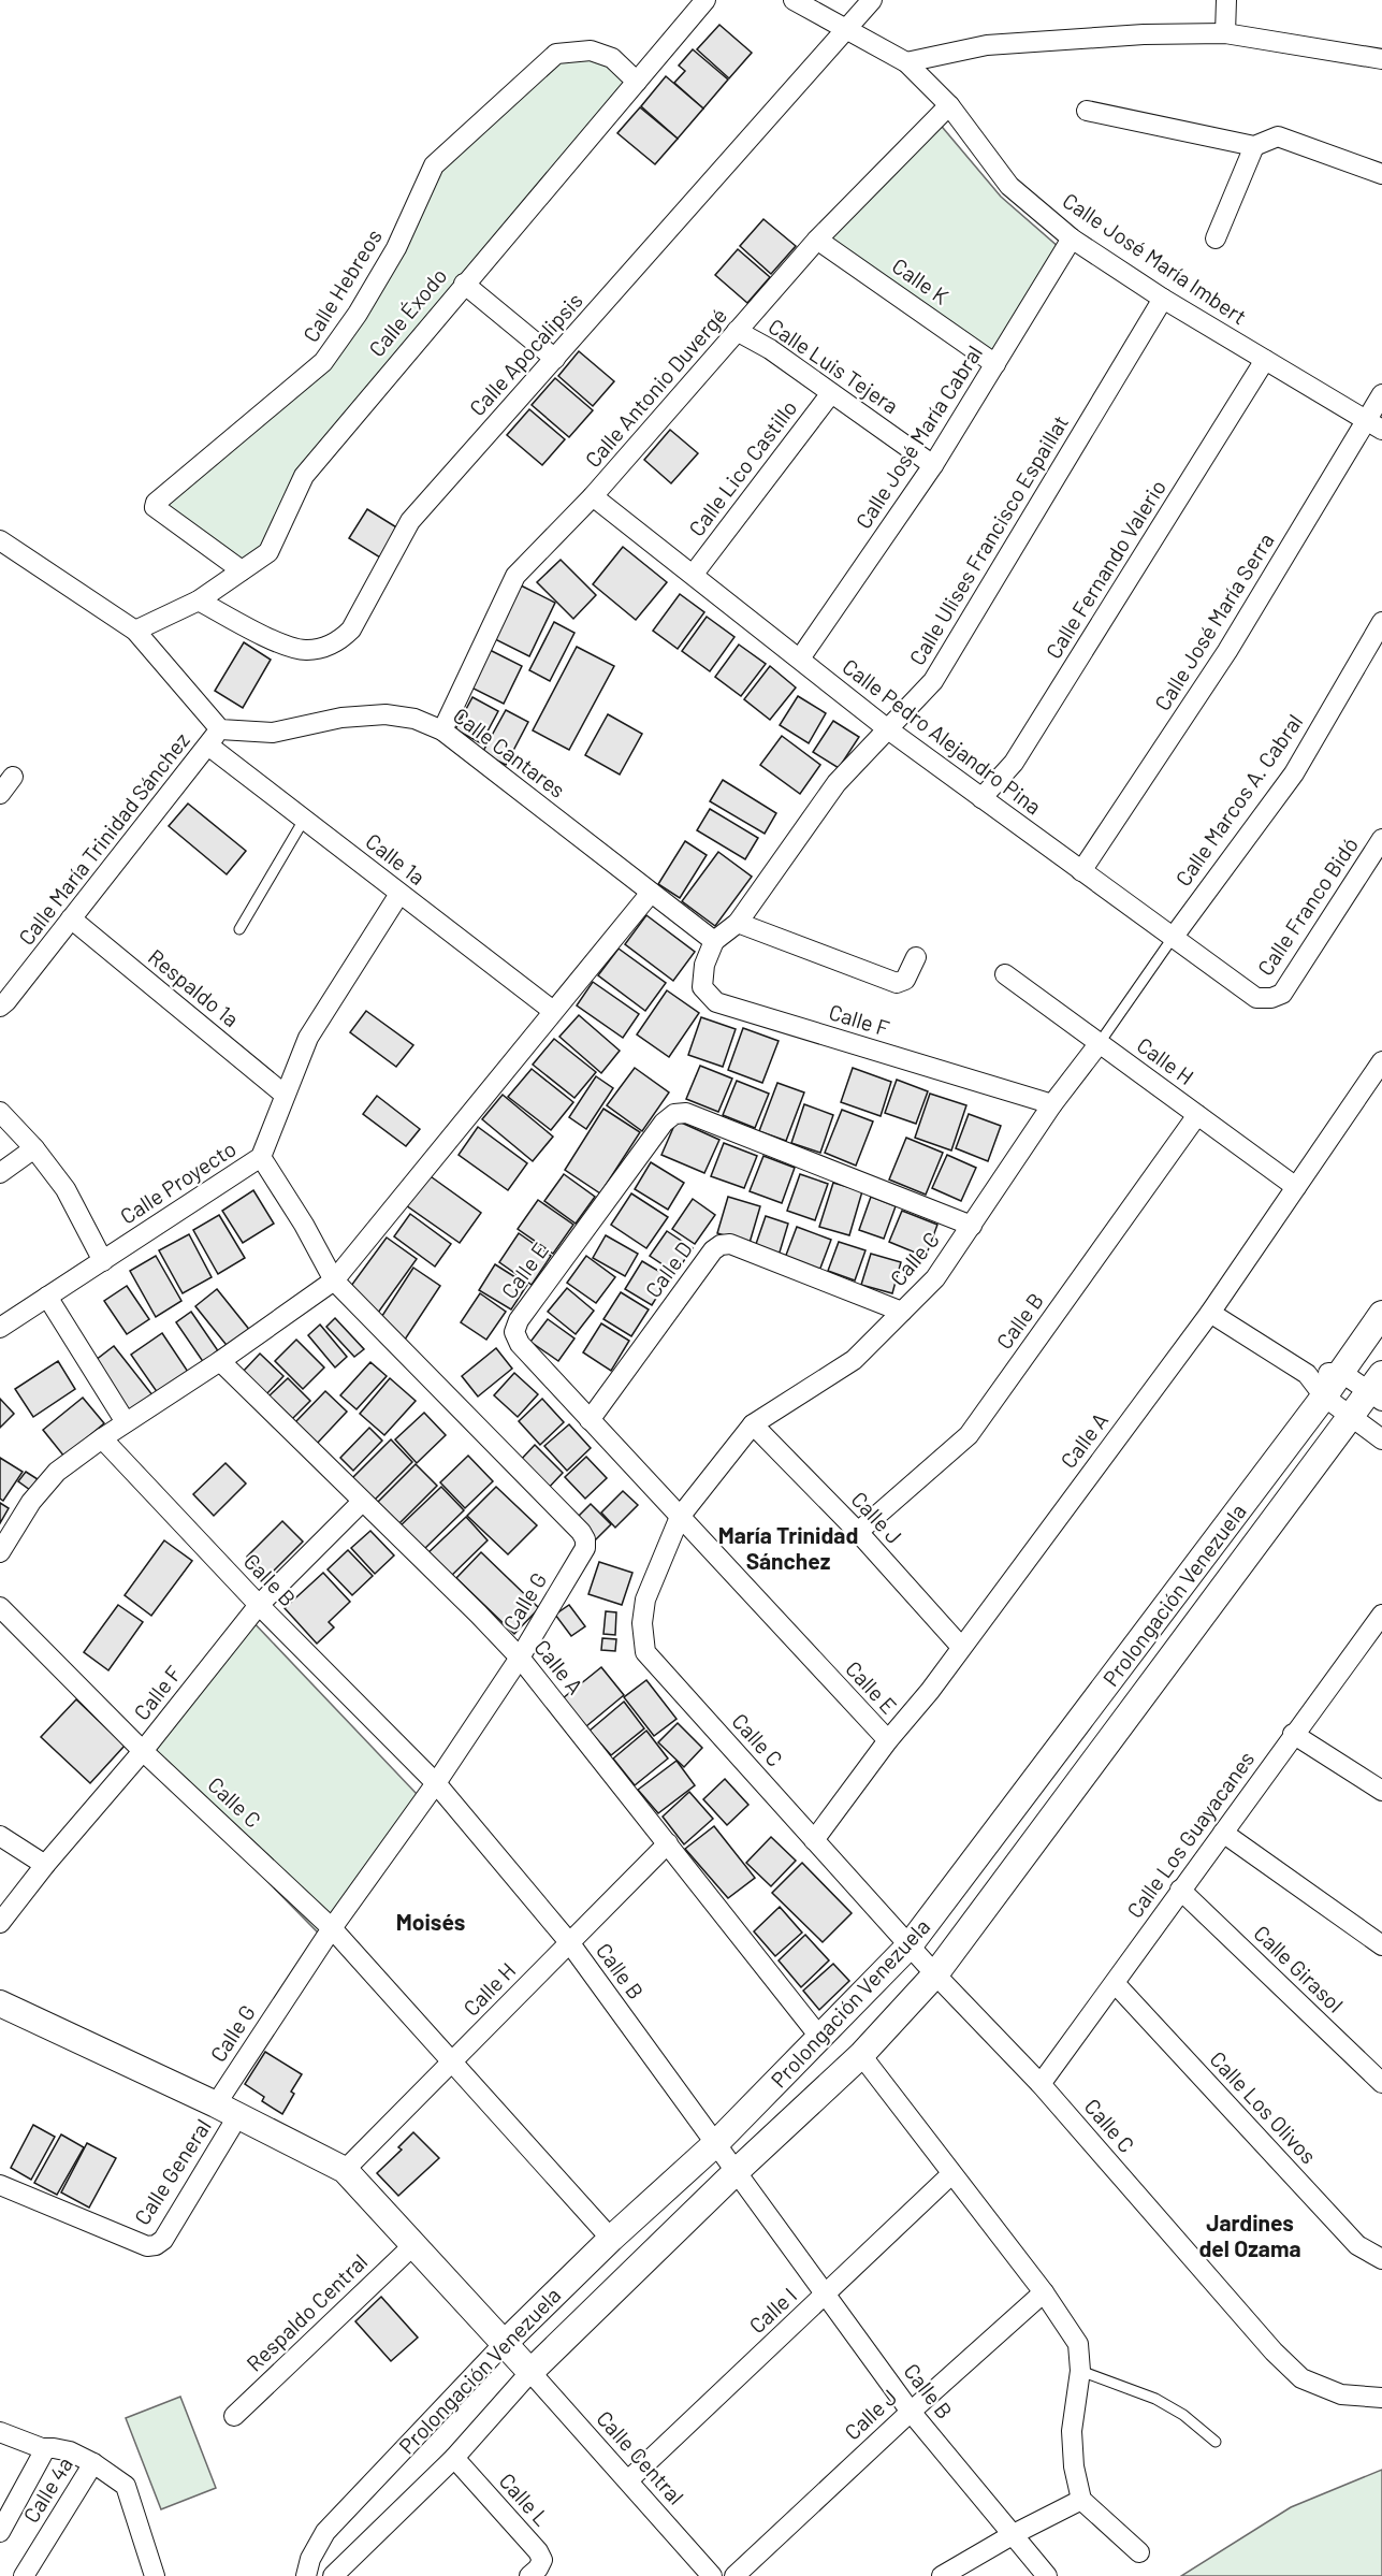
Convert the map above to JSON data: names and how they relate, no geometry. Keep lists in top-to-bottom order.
{
  "streets": {
    "street": [
      "Calle José María Imbert",
      "Calle K",
      "Calle Hebreos",
      "Calle Éxodo",
      "Calle Apocalipsis",
      "Calle Luis Tejera",
      "Calle Antonio Duvergé",
      "Calle José María Cabral",
      "Calle Lico Castillo",
      "Calle Ulises Francisco Espaillat",
      "Calle Fernando Valerio",
      "Calle José María Serra",
      "Calle Pedro Alejandro Pina",
      "Calle Cantares",
      "Calle Marcos A. Cabral",
      "Calle María Trinidad Sánchez",
      "Calle 1a",
      "Calle Franco Bidó",
      "Respaldo 1a",
      "Calle F",
      "Calle H",
      "Calle Proyecto",
      "Calle C",
      "Calle D",
      "Calle E",
      "Calle B",
      "Calle A",
      "Calle J",
      "Prolongación Venezuela",
      "Calle G",
      "Calle Los Guayacanes",
      "Calle Girasol",
      "Calle Los Olivos",
      "Calle General",
      "Calle I",
      "Respaldo Central",
      "Calle Central",
      "Calle 4a",
      "Calle L"
    ]
  },
  "crossings": [
    ["Calle José María Imbert", "Calle Apocalipsis"],
    ["Calle José María Imbert", "Calle Antonio Duvergé"],
    ["Calle José María Imbert", "Calle José María Cabral"],
    ["Calle José María Imbert", "Calle Ulises Francisco Espaillat"],
    ["Calle José María Imbert", "Calle Fernando Valerio"],
    ["Calle José María Imbert", "Calle José María Serra"],
    ["Calle K", "Calle Antonio Duvergé"],
    ["Calle K", "Calle José María Cabral"],
    ["Calle Hebreos", "Calle Éxodo"],
    ["Calle Éxodo", "Calle Apocalipsis"],
    ["Calle Luis Tejera", "Calle Antonio Duvergé"],
    ["Calle Luis Tejera", "Calle José María Cabral"],
    ["Calle Luis Tejera", "Calle Lico Castillo"],
    ["Calle Antonio Duvergé", "Calle Pedro Alejandro Pina"],
    ["Calle Antonio Duvergé", "Calle Cantares"],
    ["Calle José María Cabral", "Calle Pedro Alejandro Pina"],
    ["Calle Lico Castillo", "Calle Pedro Alejandro Pina"],
    ["Calle Ulises Francisco Espaillat", "Calle Pedro Alejandro Pina"],
    ["Calle Ulises Francisco Espaillat", "Calle Cantares"],
    ["Calle Ulises Francisco Espaillat", "Calle F"],
    ["Calle Fernando Valerio", "Calle Pedro Alejandro Pina"],
    ["Calle José María Serra", "Calle Pedro Alejandro Pina"],
    ["Calle Pedro Alejandro Pina", "Calle Marcos A. Cabral"],
    ["Calle Pedro Alejandro Pina", "Calle Franco Bidó"],
    ["Calle Cantares", "Calle María Trinidad Sánchez"],
    ["Calle Cantares", "Calle 1a"],
    ["Calle Cantares", "Calle F"],
    ["Calle María Trinidad Sánchez", "Calle 1a"],
    ["Calle María Trinidad Sánchez", "Respaldo 1a"],
    ["Calle 1a", "Calle Proyecto"],
    ["Respaldo 1a", "Calle Proyecto"],
    ["Calle F", "Calle C"],
    ["Calle F", "Calle B"],
    ["Calle F", "Calle A"],
    ["Calle H", "Calle C"],
    ["Calle H", "Calle B"],
    ["Calle H", "Calle A"],
    ["Calle Proyecto", "Calle G"],
    ["Calle C", "Calle D"],
    ["Calle C", "Calle E"],
    ["Calle C", "Calle A"],
    ["Calle C", "Calle J"],
    ["Calle C", "Prolongación Venezuela"],
    ["Calle C", "Calle G"],
    ["Calle C", "Calle Los Guayacanes"],
    ["Calle D", "Calle E"],
    ["Calle E", "Calle A"],
    ["Calle B", "Calle J"],
    ["Calle B", "Prolongación Venezuela"],
    ["Calle B", "Calle G"],
    ["Calle B", "Calle I"],
    ["Calle A", "Calle J"],
    ["Calle A", "Prolongación Venezuela"],
    ["Calle A", "Calle G"],
    ["Prolongación Venezuela", "Calle Central"],
    ["Prolongación Venezuela", "Calle L"],
    ["Calle G", "Calle General"],
    ["Calle Los Guayacanes", "Calle Girasol"],
    ["Calle Los Guayacanes", "Calle Los Olivos"],
    ["Calle I", "Calle Central"]
  ],
  "districts": ["María Trinidad Sánchez", "Moisés", "Jardines del Ozama"]
}
